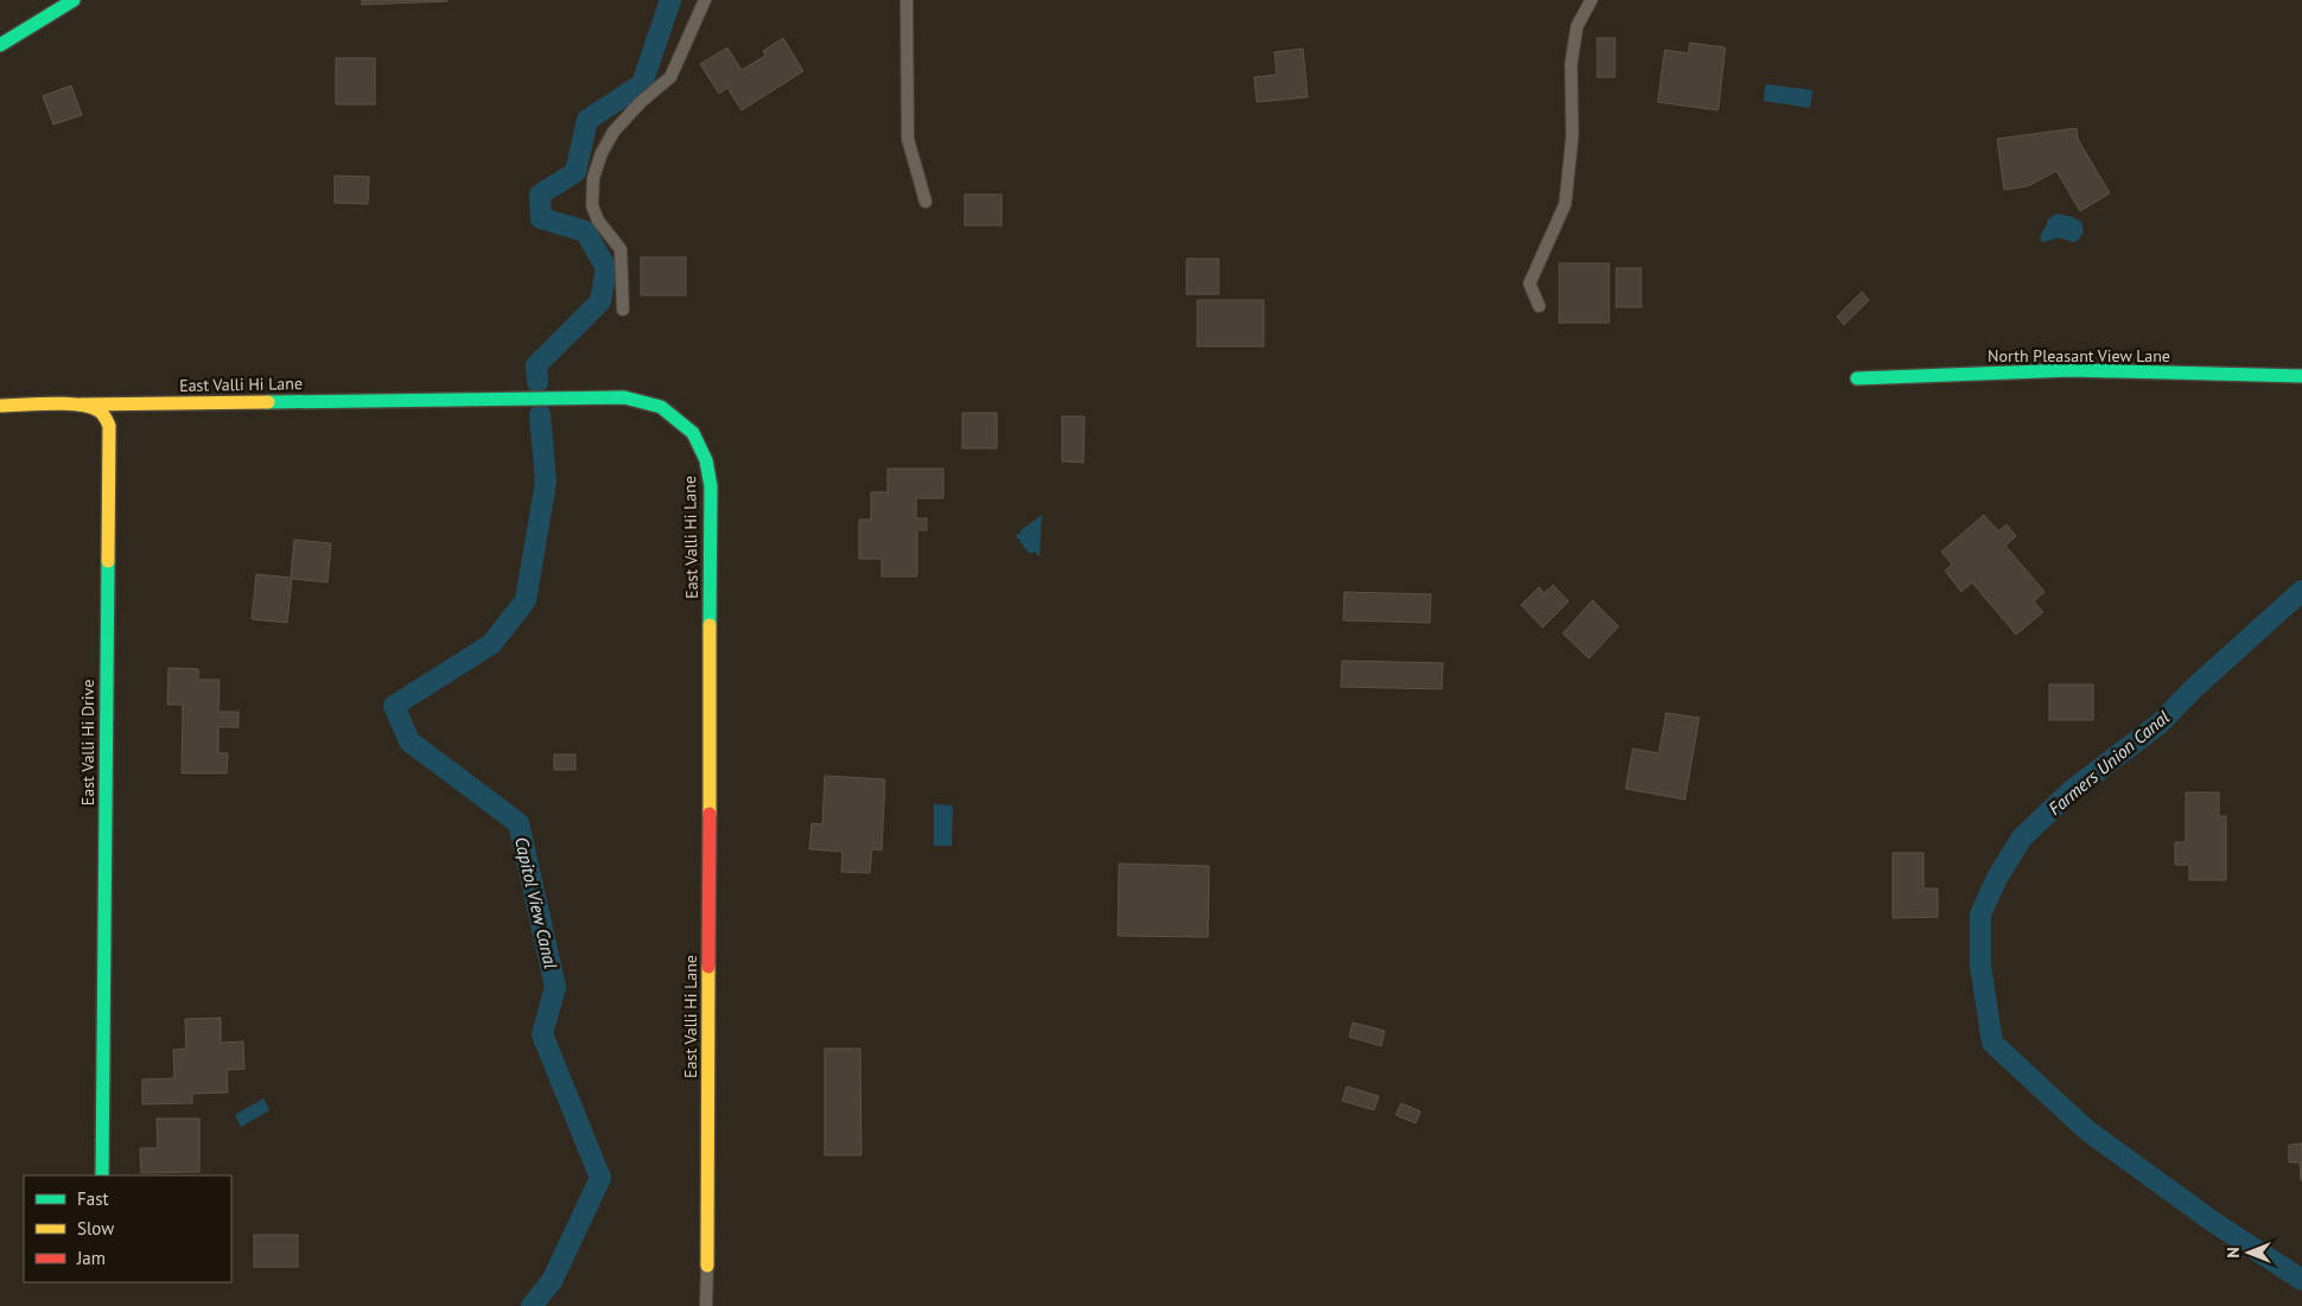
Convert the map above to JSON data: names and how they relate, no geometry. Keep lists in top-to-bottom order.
{
  "streets": {
    "street": ["North Pleasant View Lane", "East Valli Hi Lane", "East Valli Hi Drive"]
  },
  "crossings": [
    ["East Valli Hi Lane", "East Valli Hi Drive"]
  ],
  "water": ["Farmers Union Canal", "Capitol View Canal"],
  "legend": ["Fast", "Slow", "Jam"],
  "north": "left"
}
